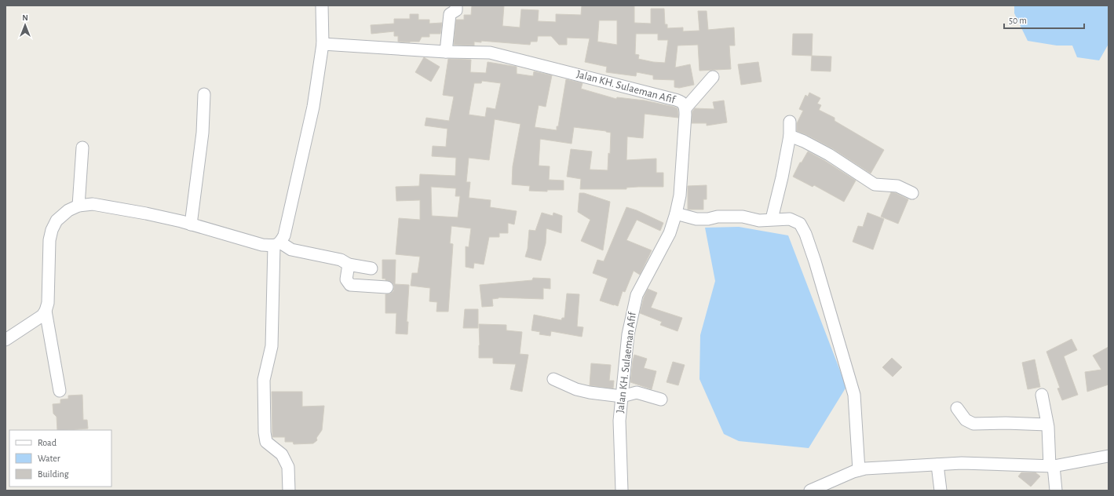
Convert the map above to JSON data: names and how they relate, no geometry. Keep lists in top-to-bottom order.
{
  "streets": {
    "street": ["Jalan KH. Sulaeman Afif"]
  },
  "legend": ["Road", "Water", "Building"],
  "scale_bar": "50 m",
  "north": "top"
}
